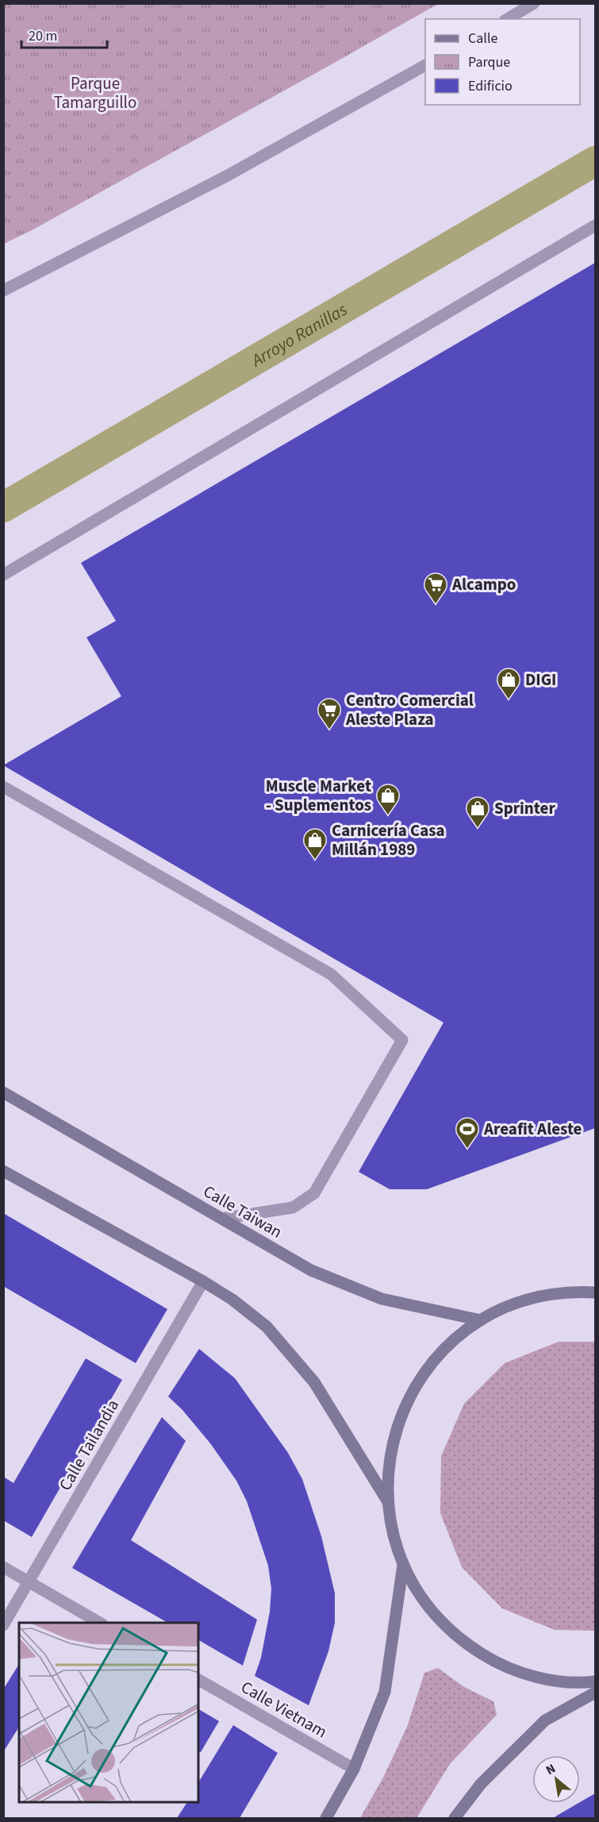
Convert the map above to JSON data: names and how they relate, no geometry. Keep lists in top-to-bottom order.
{
  "streets": {
    "street": ["Calle Taiwan", "Calle Tailandia", "Calle Vietnam"]
  },
  "water": ["Arroyo Ranillas"],
  "parks": ["Parque Tamarguillo"],
  "places": {
    "supermarket": ["Alcampo", "Centro Comercial Aleste Plaza"],
    "shop": [
      "DIGI",
      "Muscle Market - Suplementos",
      "Sprinter",
      "Carnicería Casa Millán 1989"
    ],
    "sports": ["Areafit Aleste"]
  },
  "legend": ["Calle", "Parque", "Edificio"],
  "scale_bar": "20 m",
  "north": "top left"
}
